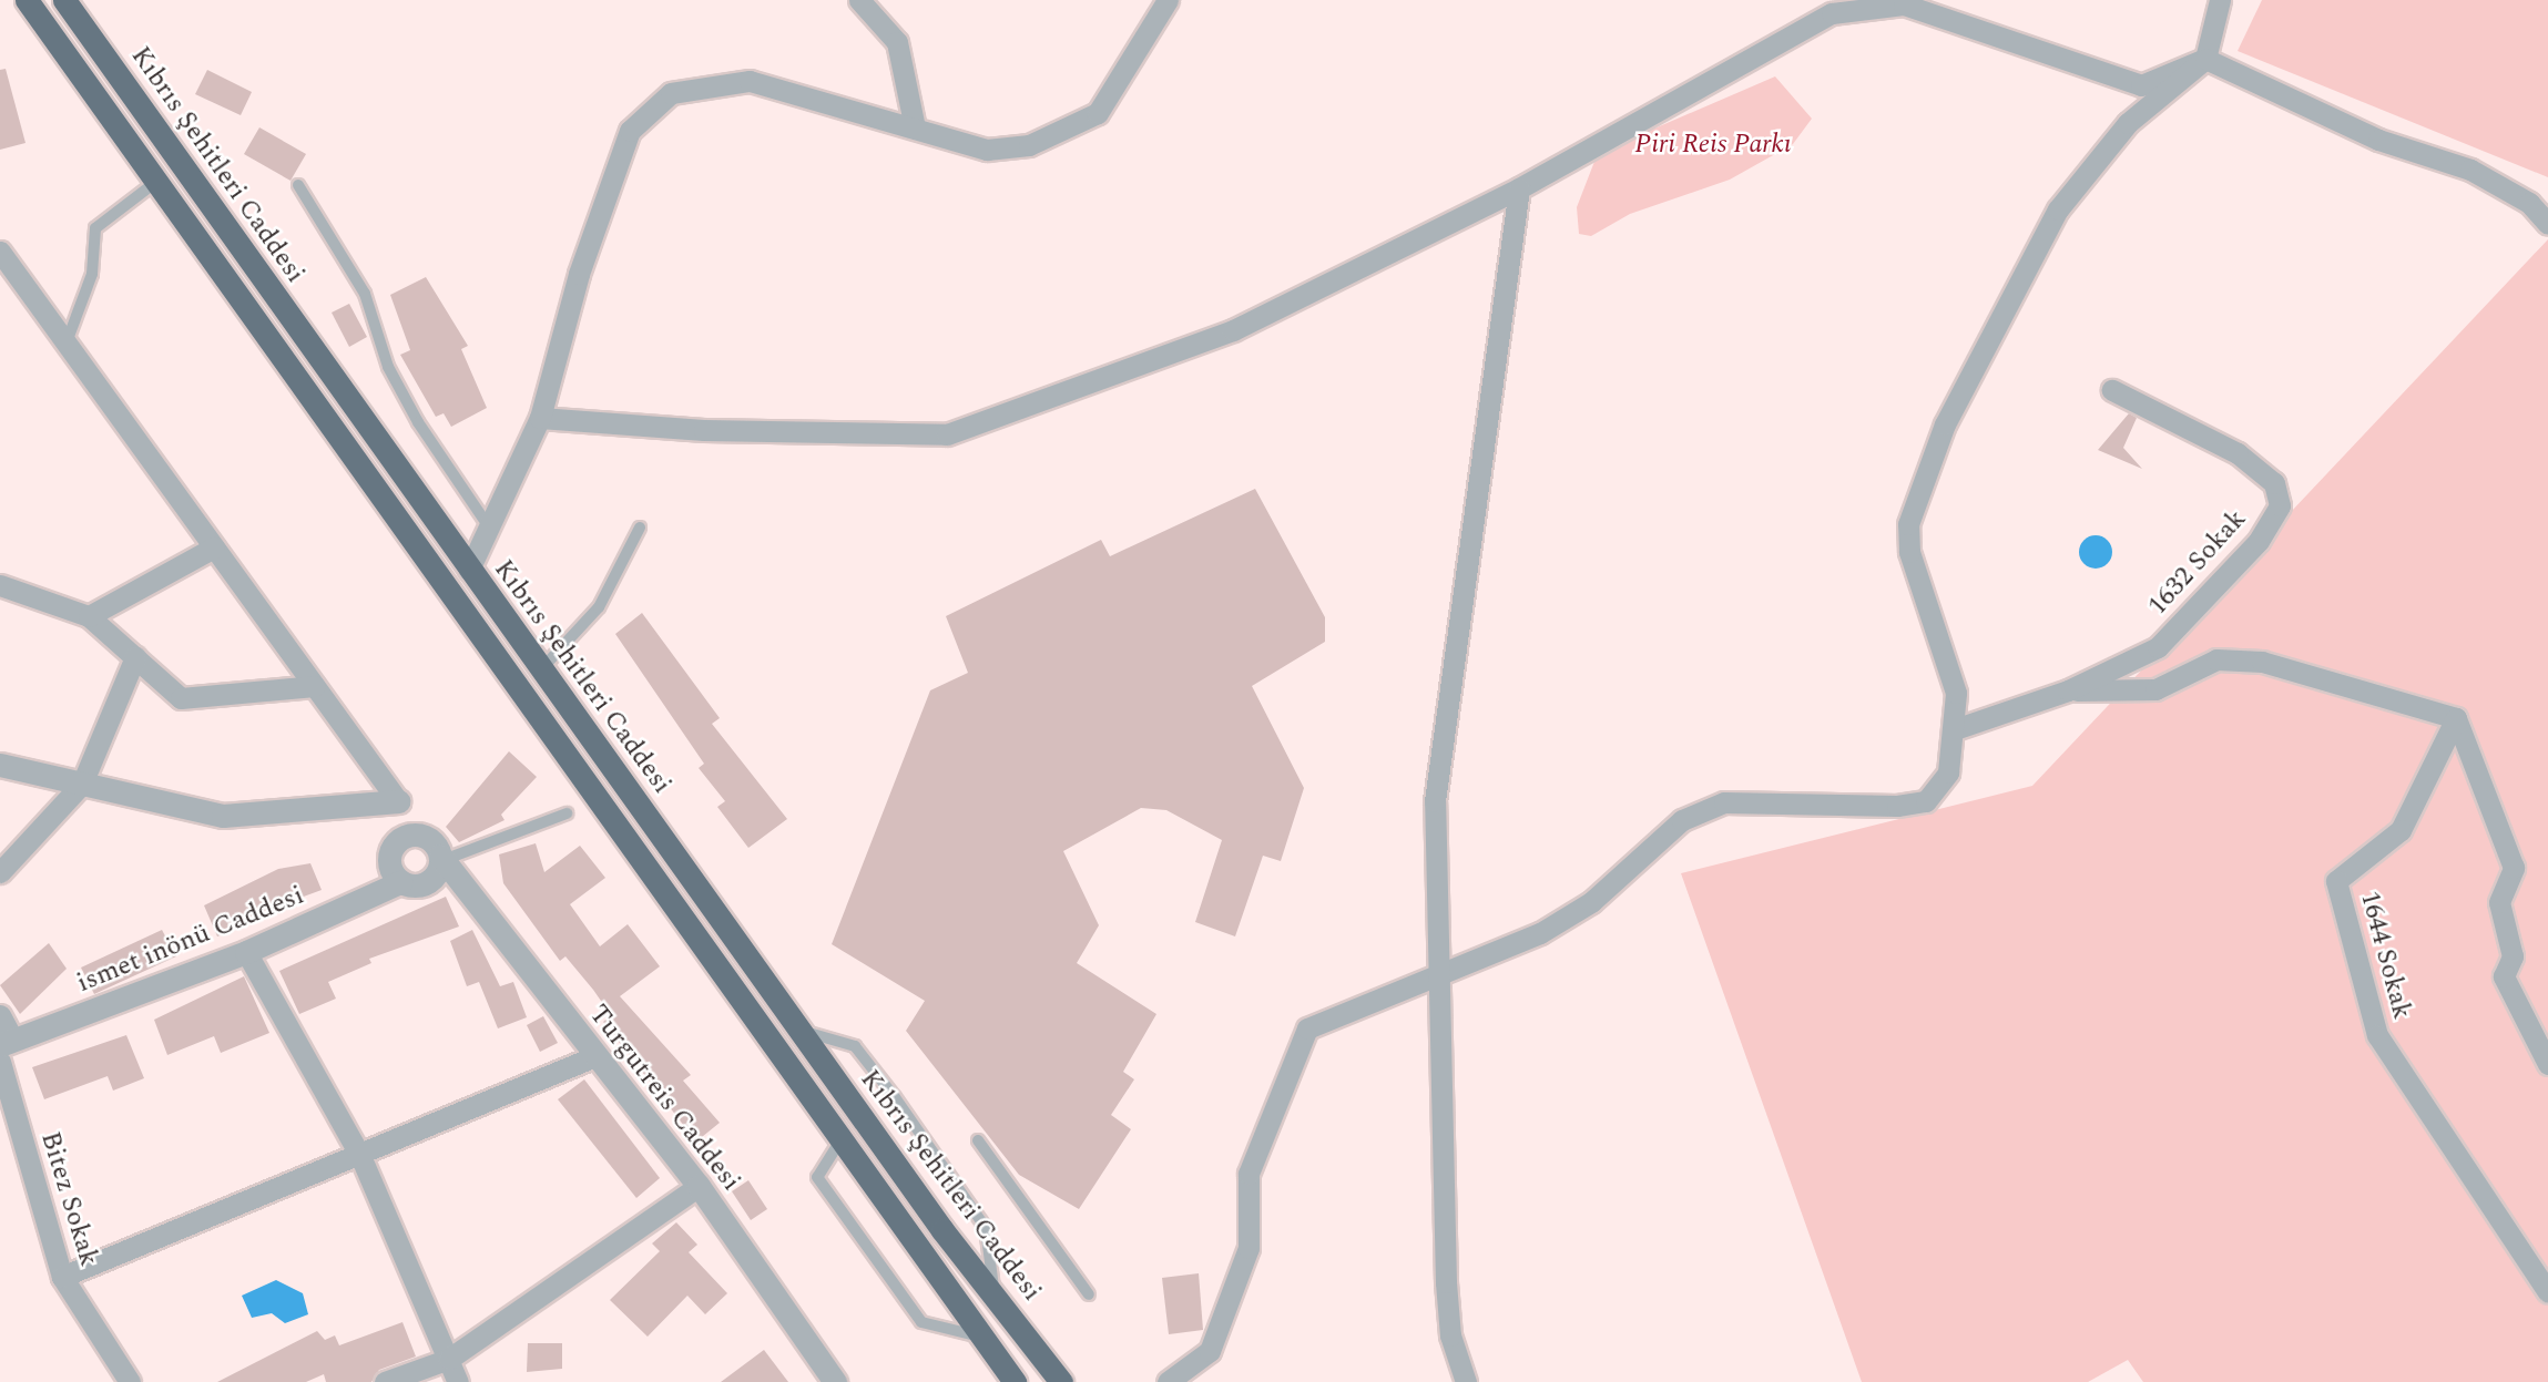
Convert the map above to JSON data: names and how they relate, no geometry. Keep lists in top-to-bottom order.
{
  "streets": {
    "highway": ["Kıbrıs Şehitleri Caddesi"],
    "street": [
      "1632 Sokak",
      "ismet inönü Caddesi",
      "1644 Sokak",
      "Turgutreis Caddesi",
      "Bitez Sokak"
    ]
  },
  "crossings": [
    ["ismet inönü Caddesi", "Turgutreis Caddesi"]
  ],
  "parks": ["Piri Reis Parkı"]
}
